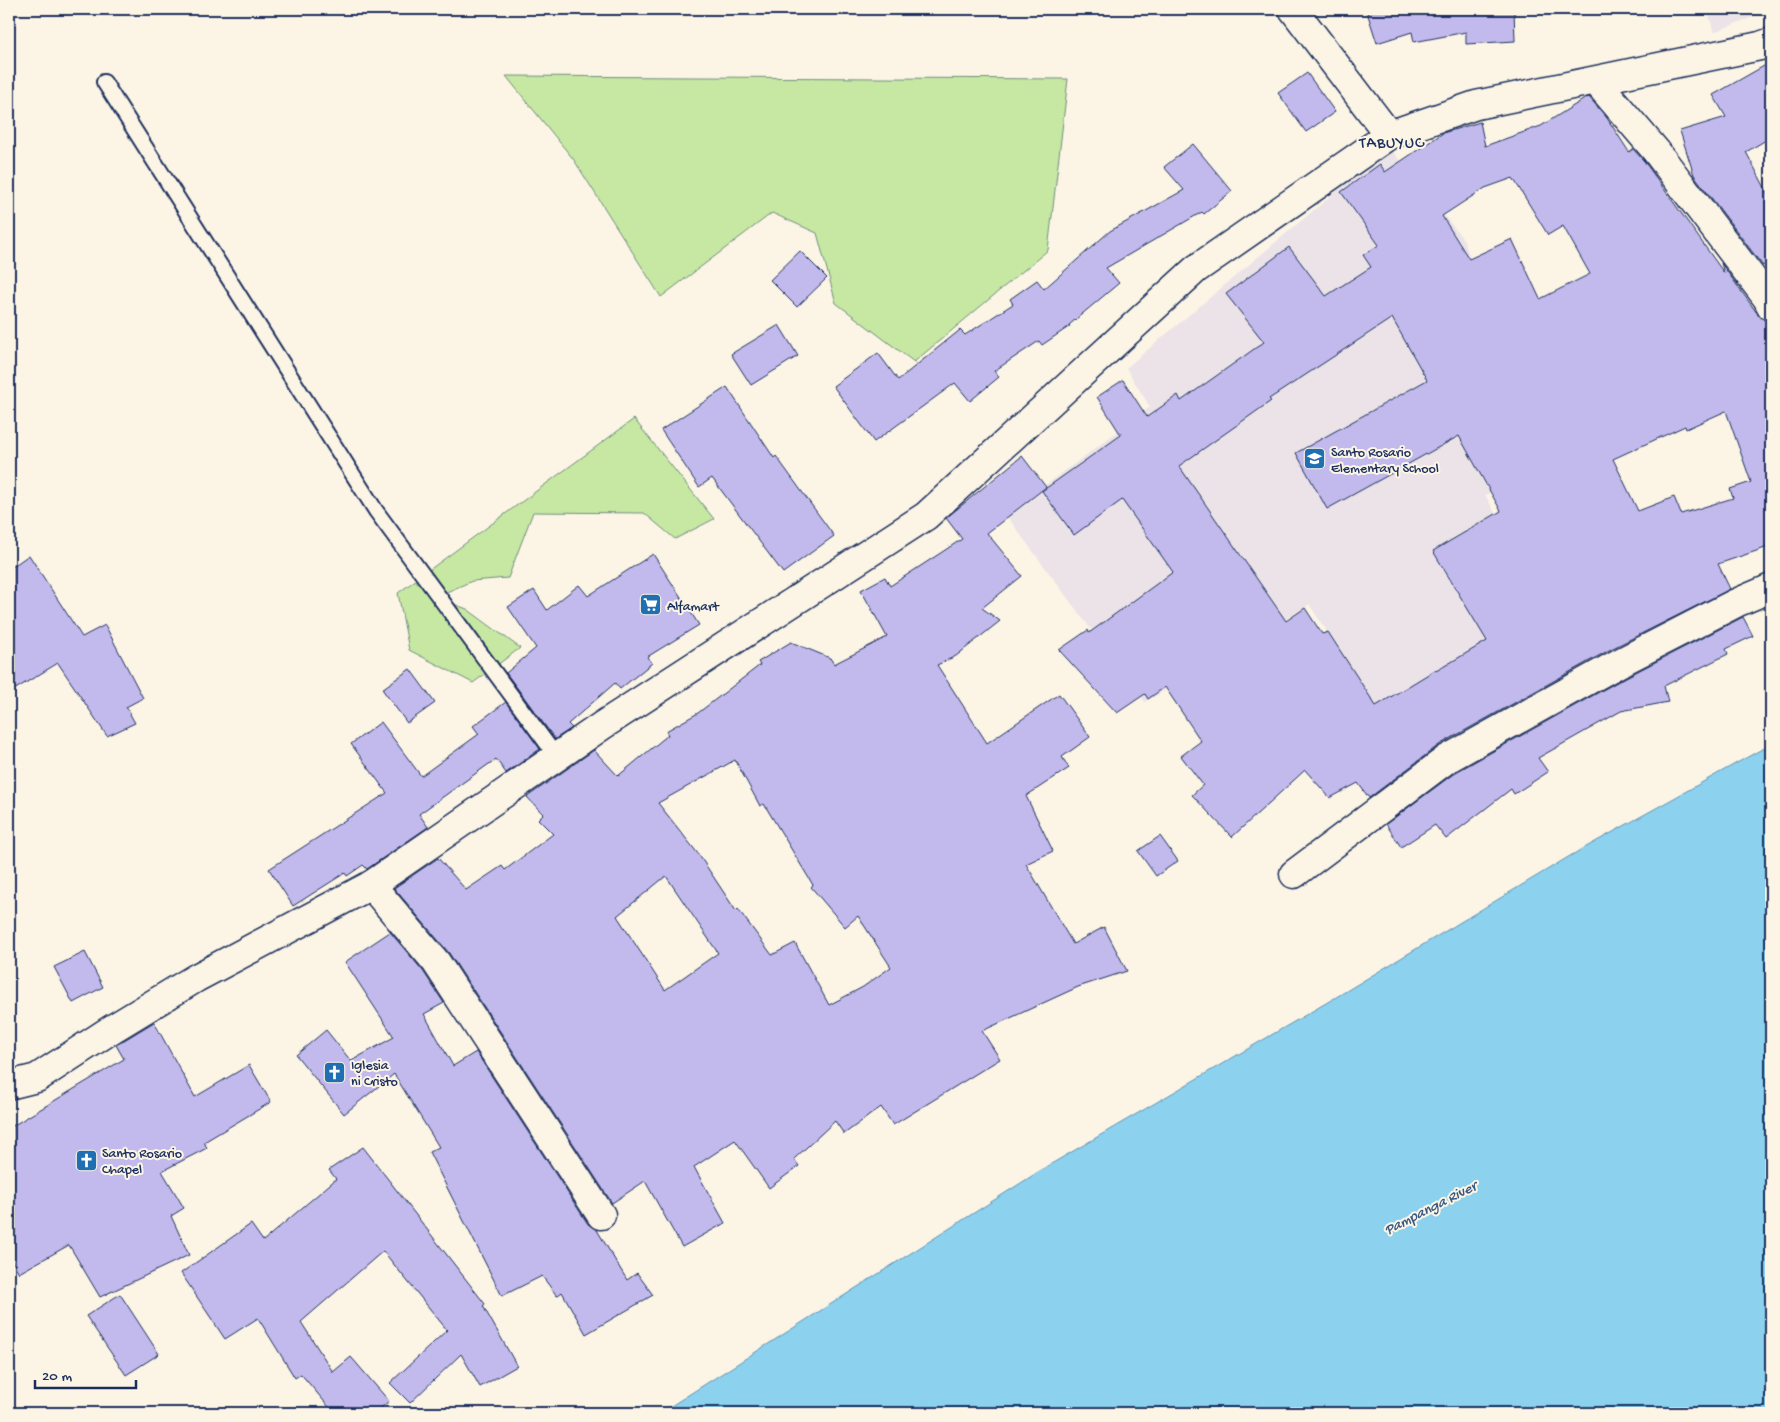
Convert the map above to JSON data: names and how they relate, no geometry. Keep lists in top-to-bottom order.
{
  "districts": ["TABUYUC"],
  "water": ["Pampanga River"],
  "places": {
    "school or university": ["Santo Rosario Elementary School"],
    "supermarket": ["Alfamart"],
    "church": ["Iglesia ni Cristo", "Santo Rosario Chapel"]
  },
  "scale_bar": "20 m"
}
